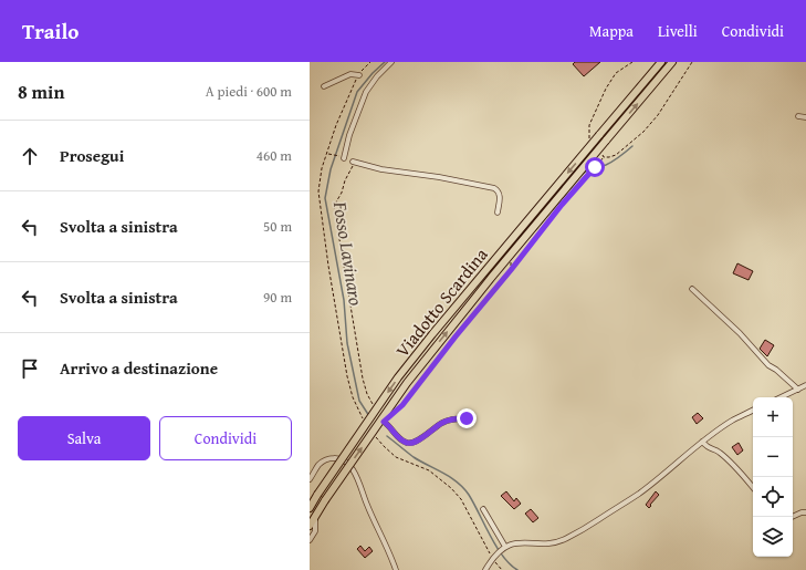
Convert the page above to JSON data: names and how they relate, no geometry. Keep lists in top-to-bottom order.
{
  "streets": {
    "highway": ["Viadotto Scardina"]
  },
  "water": ["Fosso Lavinaro"],
  "page": {
    "header": "Trailo",
    "nav": ["Mappa", "Livelli", "Condividi"],
    "heading": ["8 min", "A piedi · 600 m"],
    "list": [
      ["Prosegui", "460 m"],
      ["Svolta a sinistra", "50 m"],
      ["Svolta a sinistra", "90 m"],
      "Arrivo a destinazione"
    ],
    "map_buttons": ["+", "−"],
    "buttons": ["Salva", "Condividi"]
  }
}
